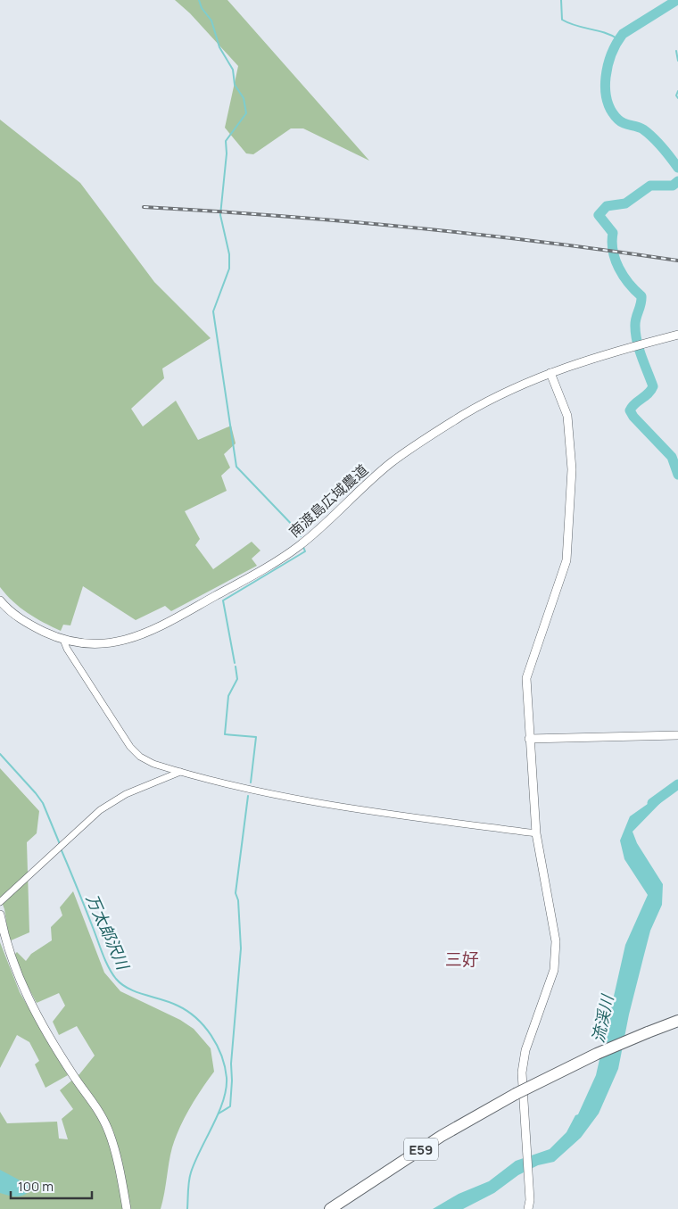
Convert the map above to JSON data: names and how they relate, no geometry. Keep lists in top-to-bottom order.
{
  "streets": {
    "highway": ["E59"],
    "street": ["南渡島広域農道"]
  },
  "districts": ["三好"],
  "water": ["万太郎沢川", "流渓川"],
  "scale_bar": "100 m"
}
